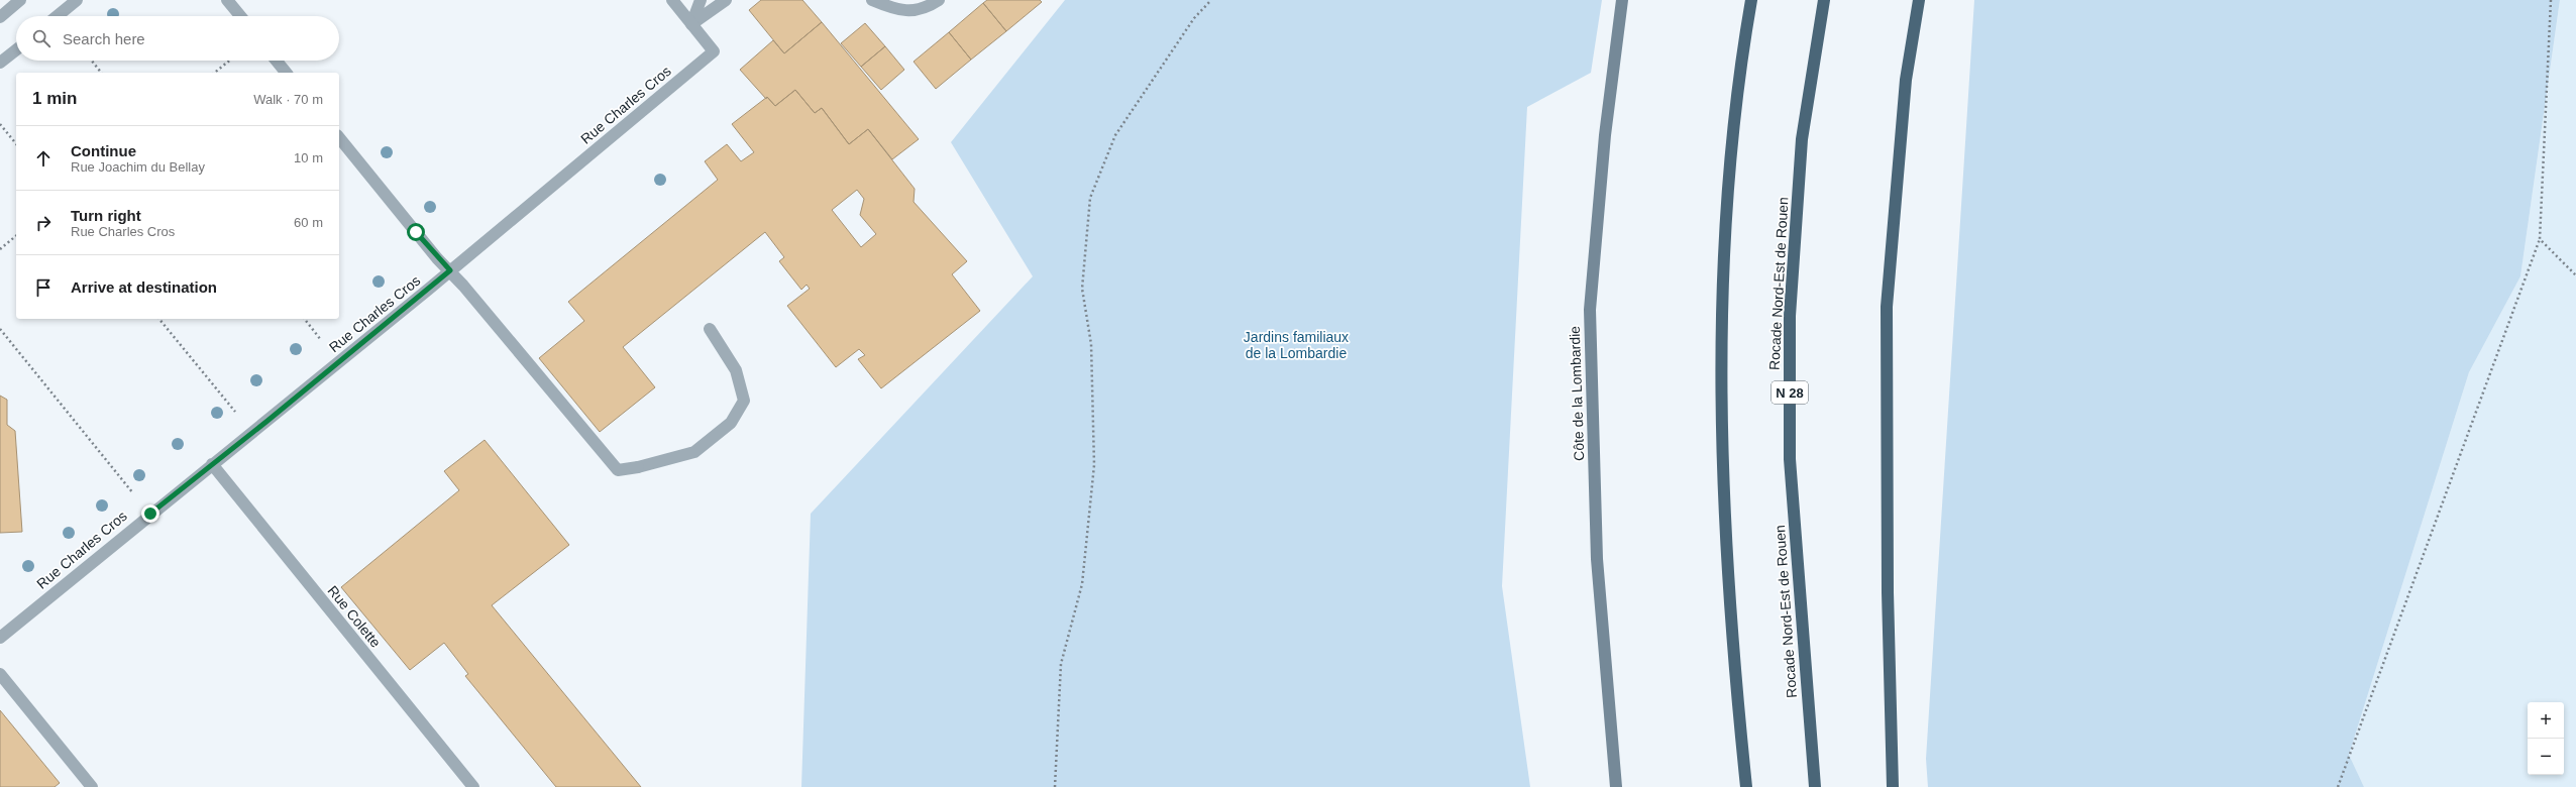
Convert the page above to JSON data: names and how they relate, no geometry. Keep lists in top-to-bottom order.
{
  "streets": {
    "highway": ["Rocade Nord-Est de Rouen", "N 28"],
    "main road": ["Côte de la Lombardie"],
    "street": ["Rue Charles Cros", "Rue Colette"]
  },
  "crossings": [
    ["Rue Charles Cros", "Rue Colette"]
  ],
  "parks": ["Jardins familiaux de la Lombardie"],
  "page": {
    "search": "Search here",
    "heading": ["1 min", "Walk · 70 m"],
    "list": [
      ["Continue", "Rue Joachim du Bellay", "10 m"],
      ["Turn right", "Rue Charles Cros", "60 m"],
      "Arrive at destination"
    ],
    "map_buttons": ["+", "−"]
  }
}
